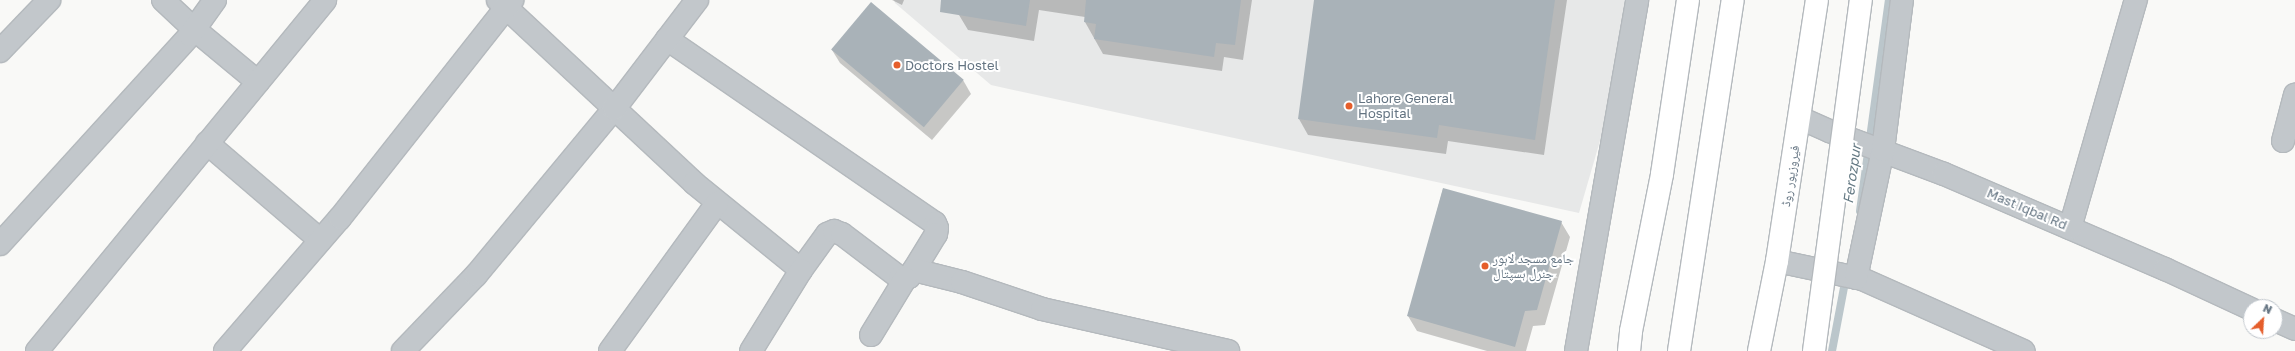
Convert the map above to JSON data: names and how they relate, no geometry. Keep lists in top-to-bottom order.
{
  "streets": {
    "main road": ["فیروزپور روڈ"],
    "street": ["Mast Iqbal Rd"]
  },
  "crossings": [
    ["فیروزپور روڈ", "Mast Iqbal Rd"]
  ],
  "water": ["Ferozpur"],
  "places": ["Doctors Hostel", "Lahore General Hospital", "جامع مسجد لاہور جنرل ہسپتال"],
  "north": "top right"
}
